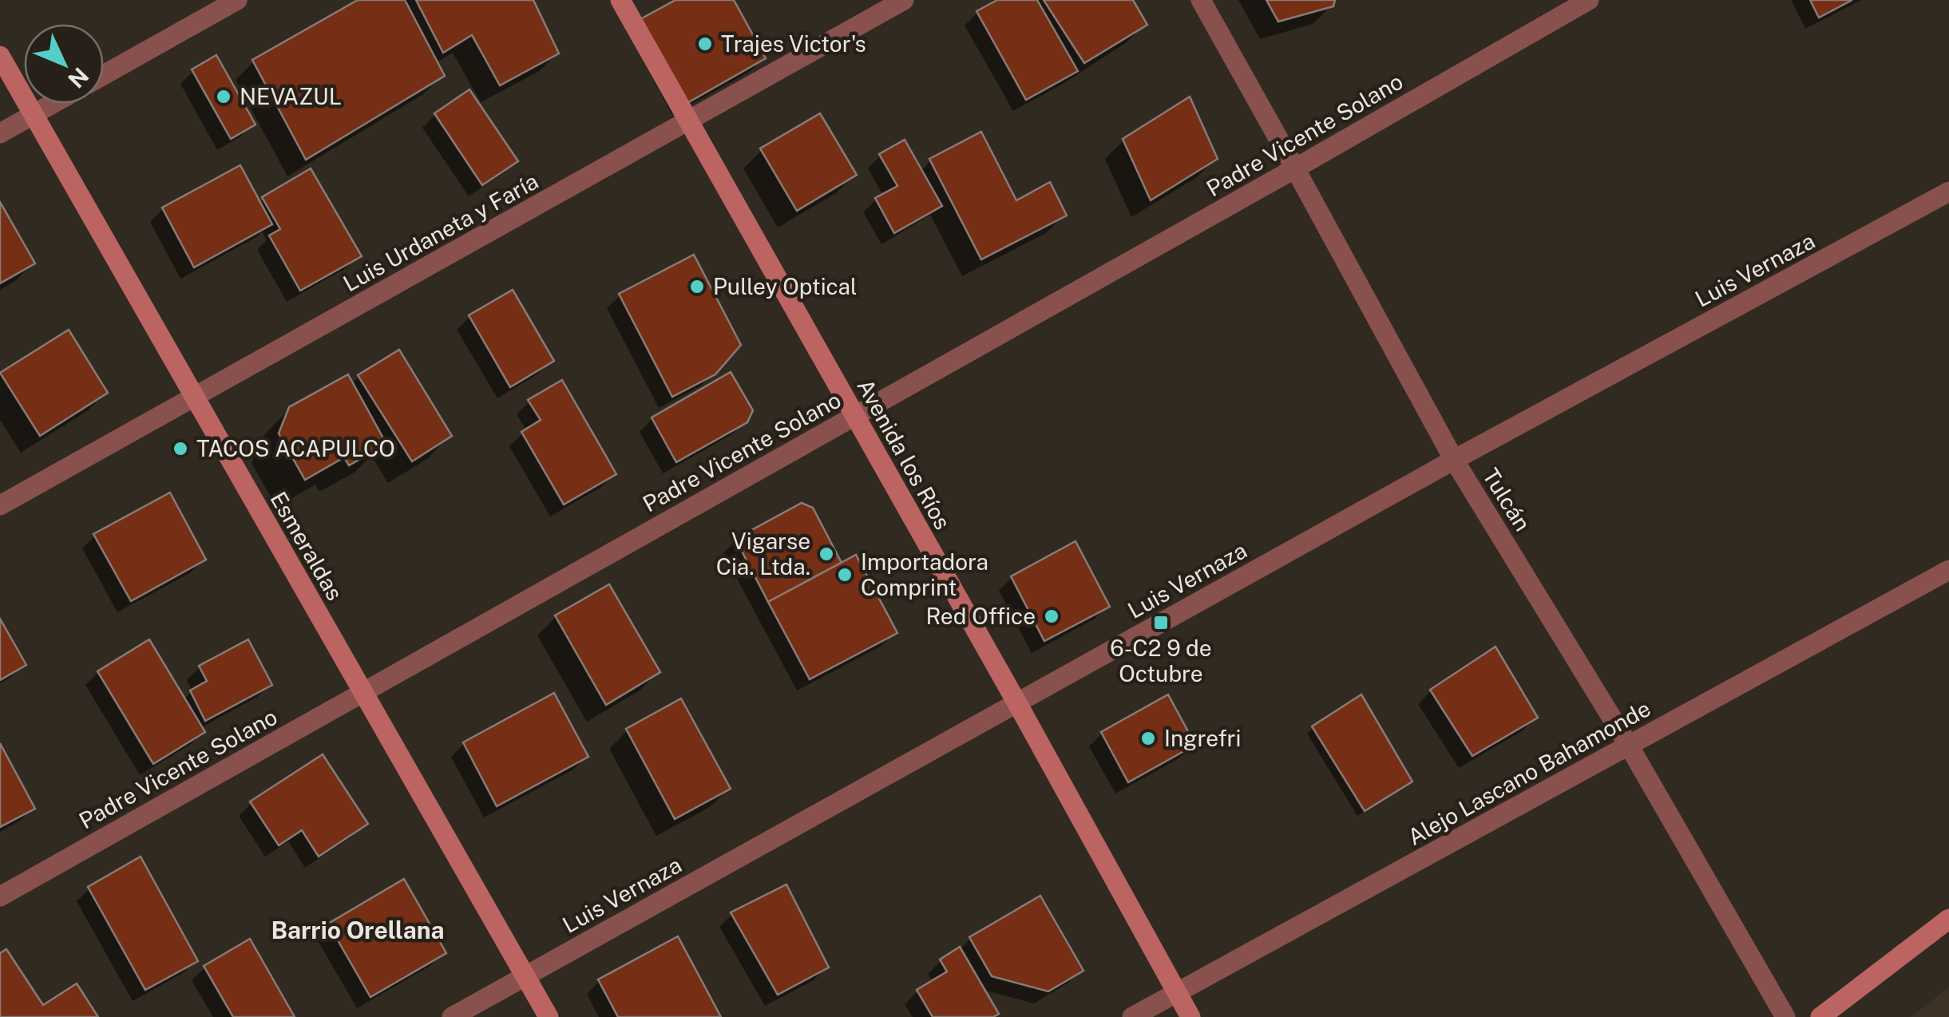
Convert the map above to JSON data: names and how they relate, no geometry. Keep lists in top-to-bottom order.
{
  "streets": {
    "main road": ["Avenida los Ríos", "Esmeraldas"],
    "street": [
      "Padre Vicente Solano",
      "Luis Urdaneta y Faría",
      "Luis Vernaza",
      "Tulcán",
      "Alejo Lascano Bahamonde"
    ]
  },
  "crossings": [
    ["Padre Vicente Solano", "Avenida los Ríos"],
    ["Padre Vicente Solano", "Tulcán"],
    ["Padre Vicente Solano", "Esmeraldas"],
    ["Luis Urdaneta y Faría", "Avenida los Ríos"],
    ["Luis Urdaneta y Faría", "Esmeraldas"],
    ["Luis Vernaza", "Avenida los Ríos"],
    ["Luis Vernaza", "Tulcán"],
    ["Luis Vernaza", "Esmeraldas"],
    ["Avenida los Ríos", "Alejo Lascano Bahamonde"],
    ["Tulcán", "Alejo Lascano Bahamonde"]
  ],
  "districts": ["Barrio Orellana"],
  "places": {
    "other": [
      "Trajes Victor's",
      "NEVAZUL",
      "Pulley Optical",
      "TACOS ACAPULCO",
      "Vigarse Cia. Ltda.",
      "Importadora Comprint",
      "Red Office",
      "Ingrefri"
    ],
    "transit": ["6-C2 9 de Octubre"]
  },
  "north": "bottom right"
}
